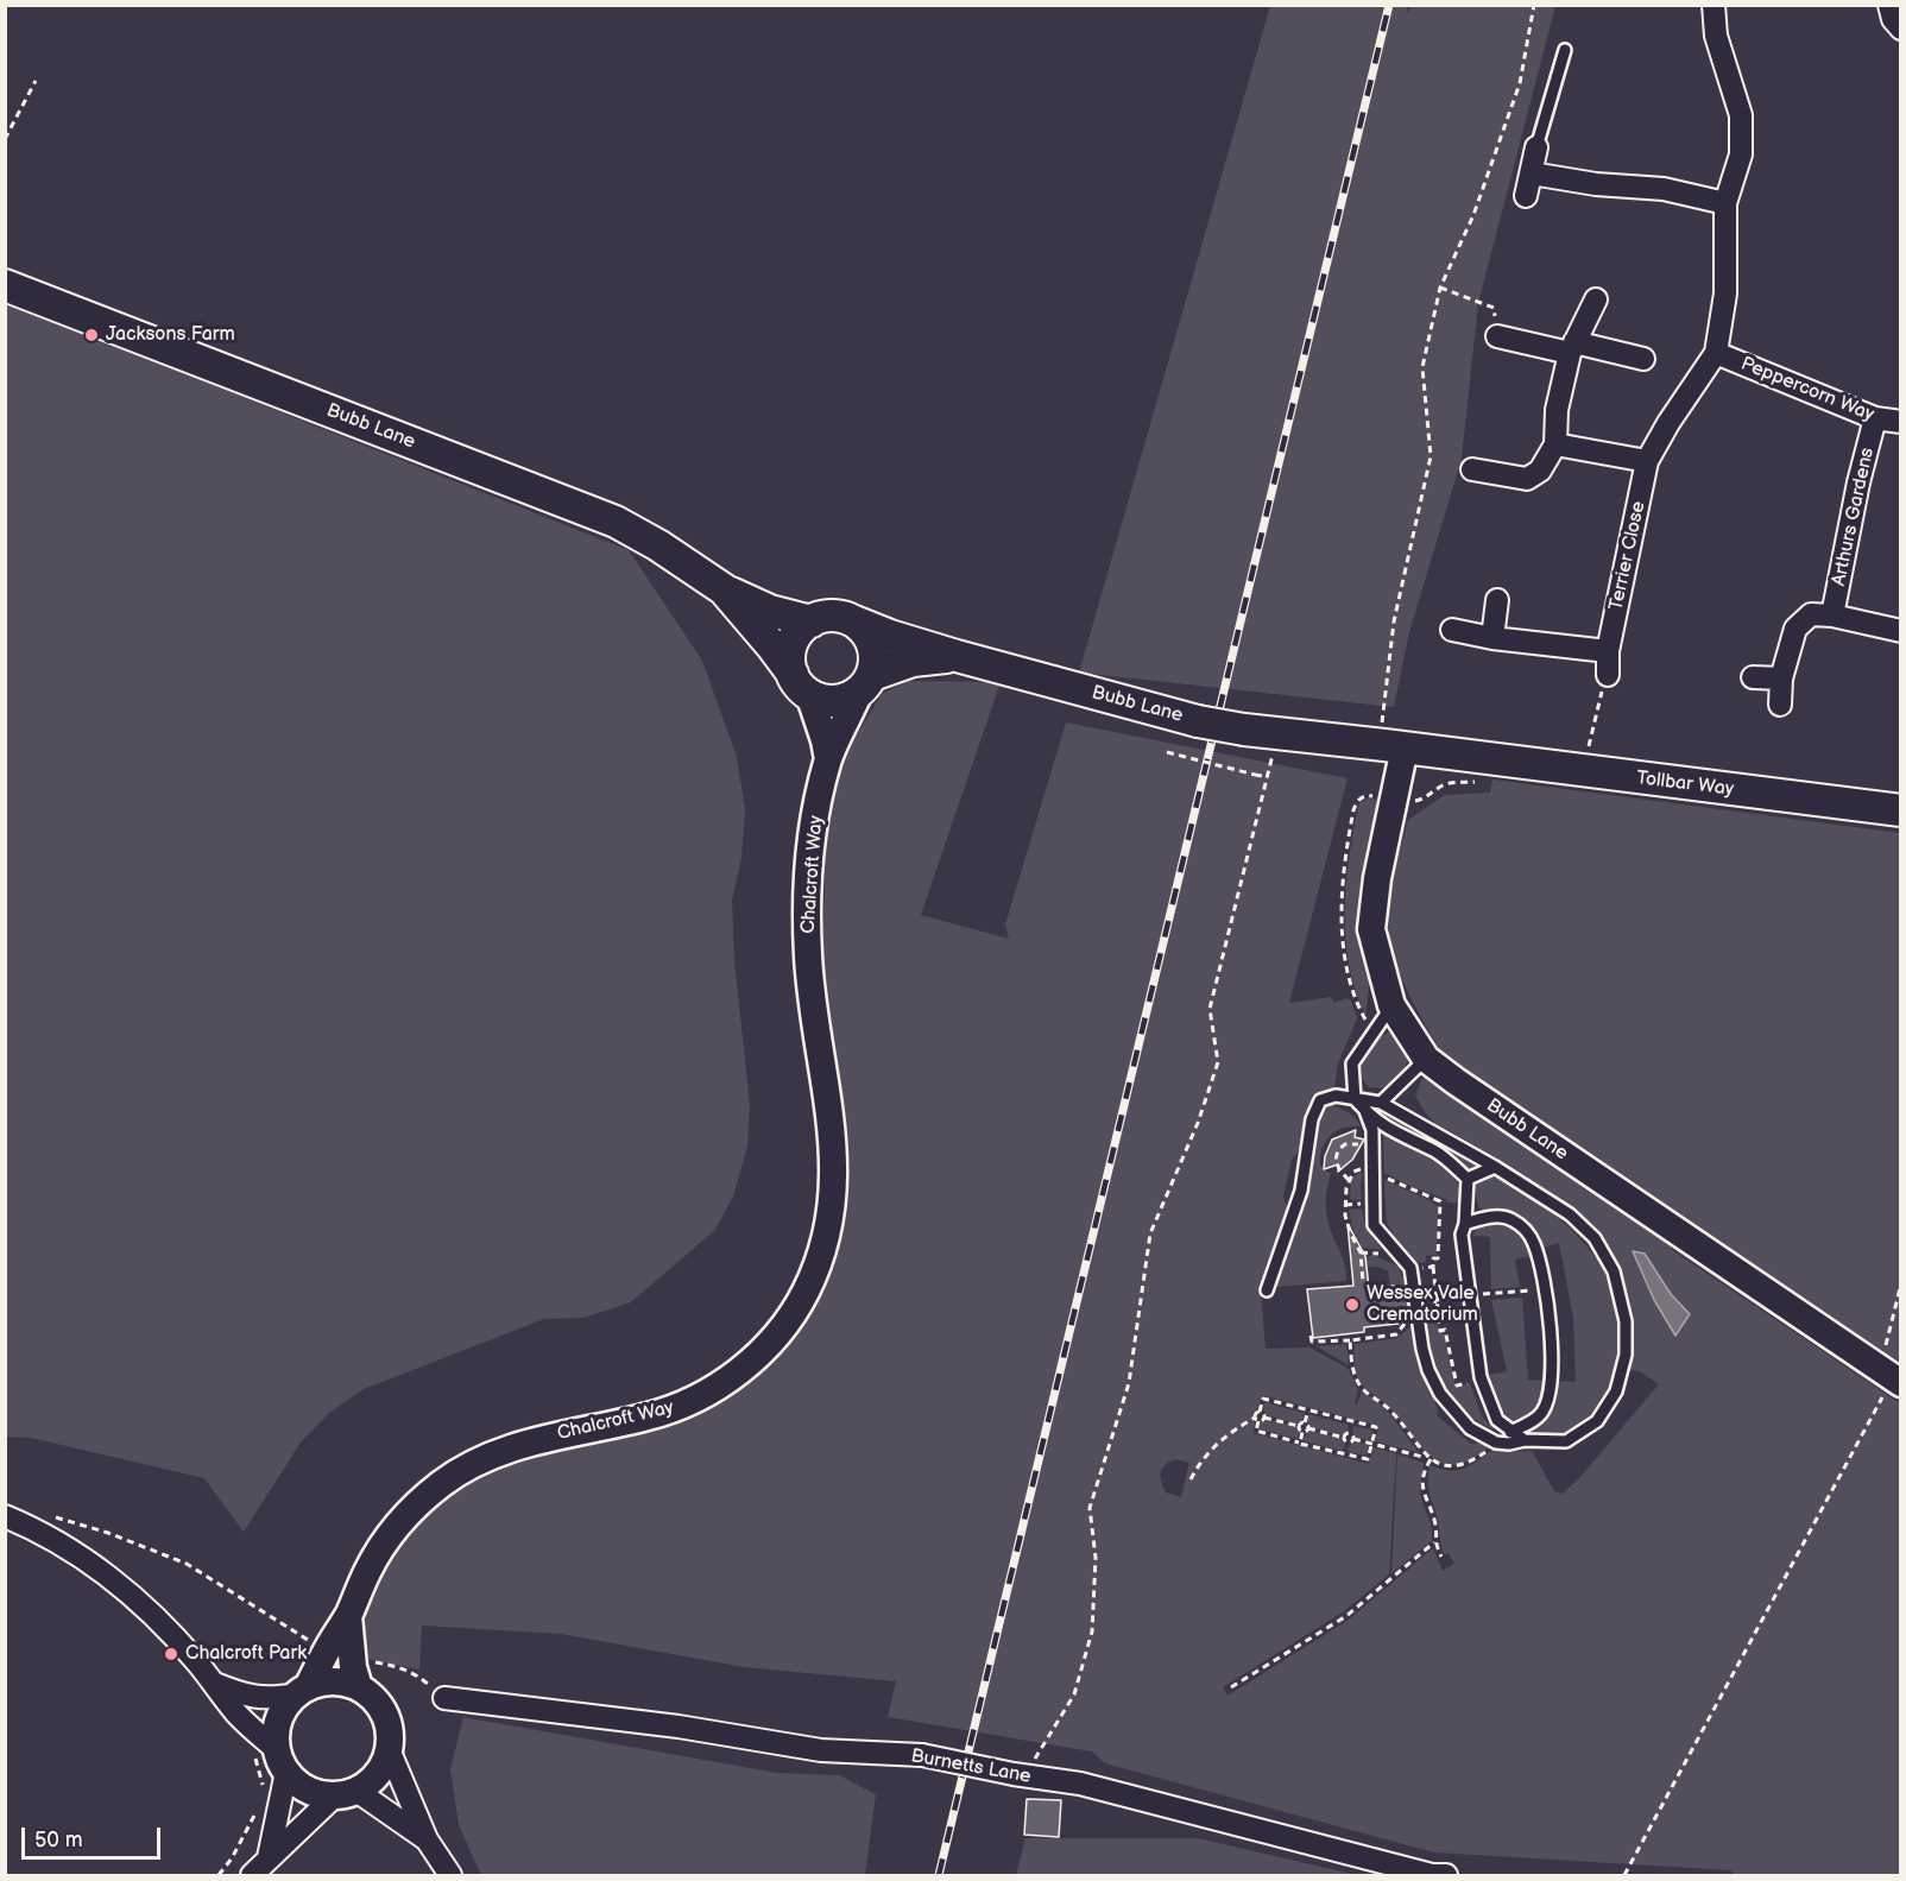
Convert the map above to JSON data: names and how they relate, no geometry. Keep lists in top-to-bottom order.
{
  "streets": {
    "main road": ["Bubb Lane", "Tollbar Way"],
    "street": [
      "Peppercorn Way",
      "Arthurs Gardens",
      "Terrier Close",
      "Chalcroft Way",
      "Burnetts Lane"
    ]
  },
  "crossings": [
    ["Peppercorn Way", "Arthurs Gardens"],
    ["Peppercorn Way", "Terrier Close"],
    ["Bubb Lane", "Tollbar Way"],
    ["Bubb Lane", "Chalcroft Way"]
  ],
  "places": ["Jacksons Farm", "Wessex Vale Crematorium", "Chalcroft Park"],
  "scale_bar": "50 m"
}
